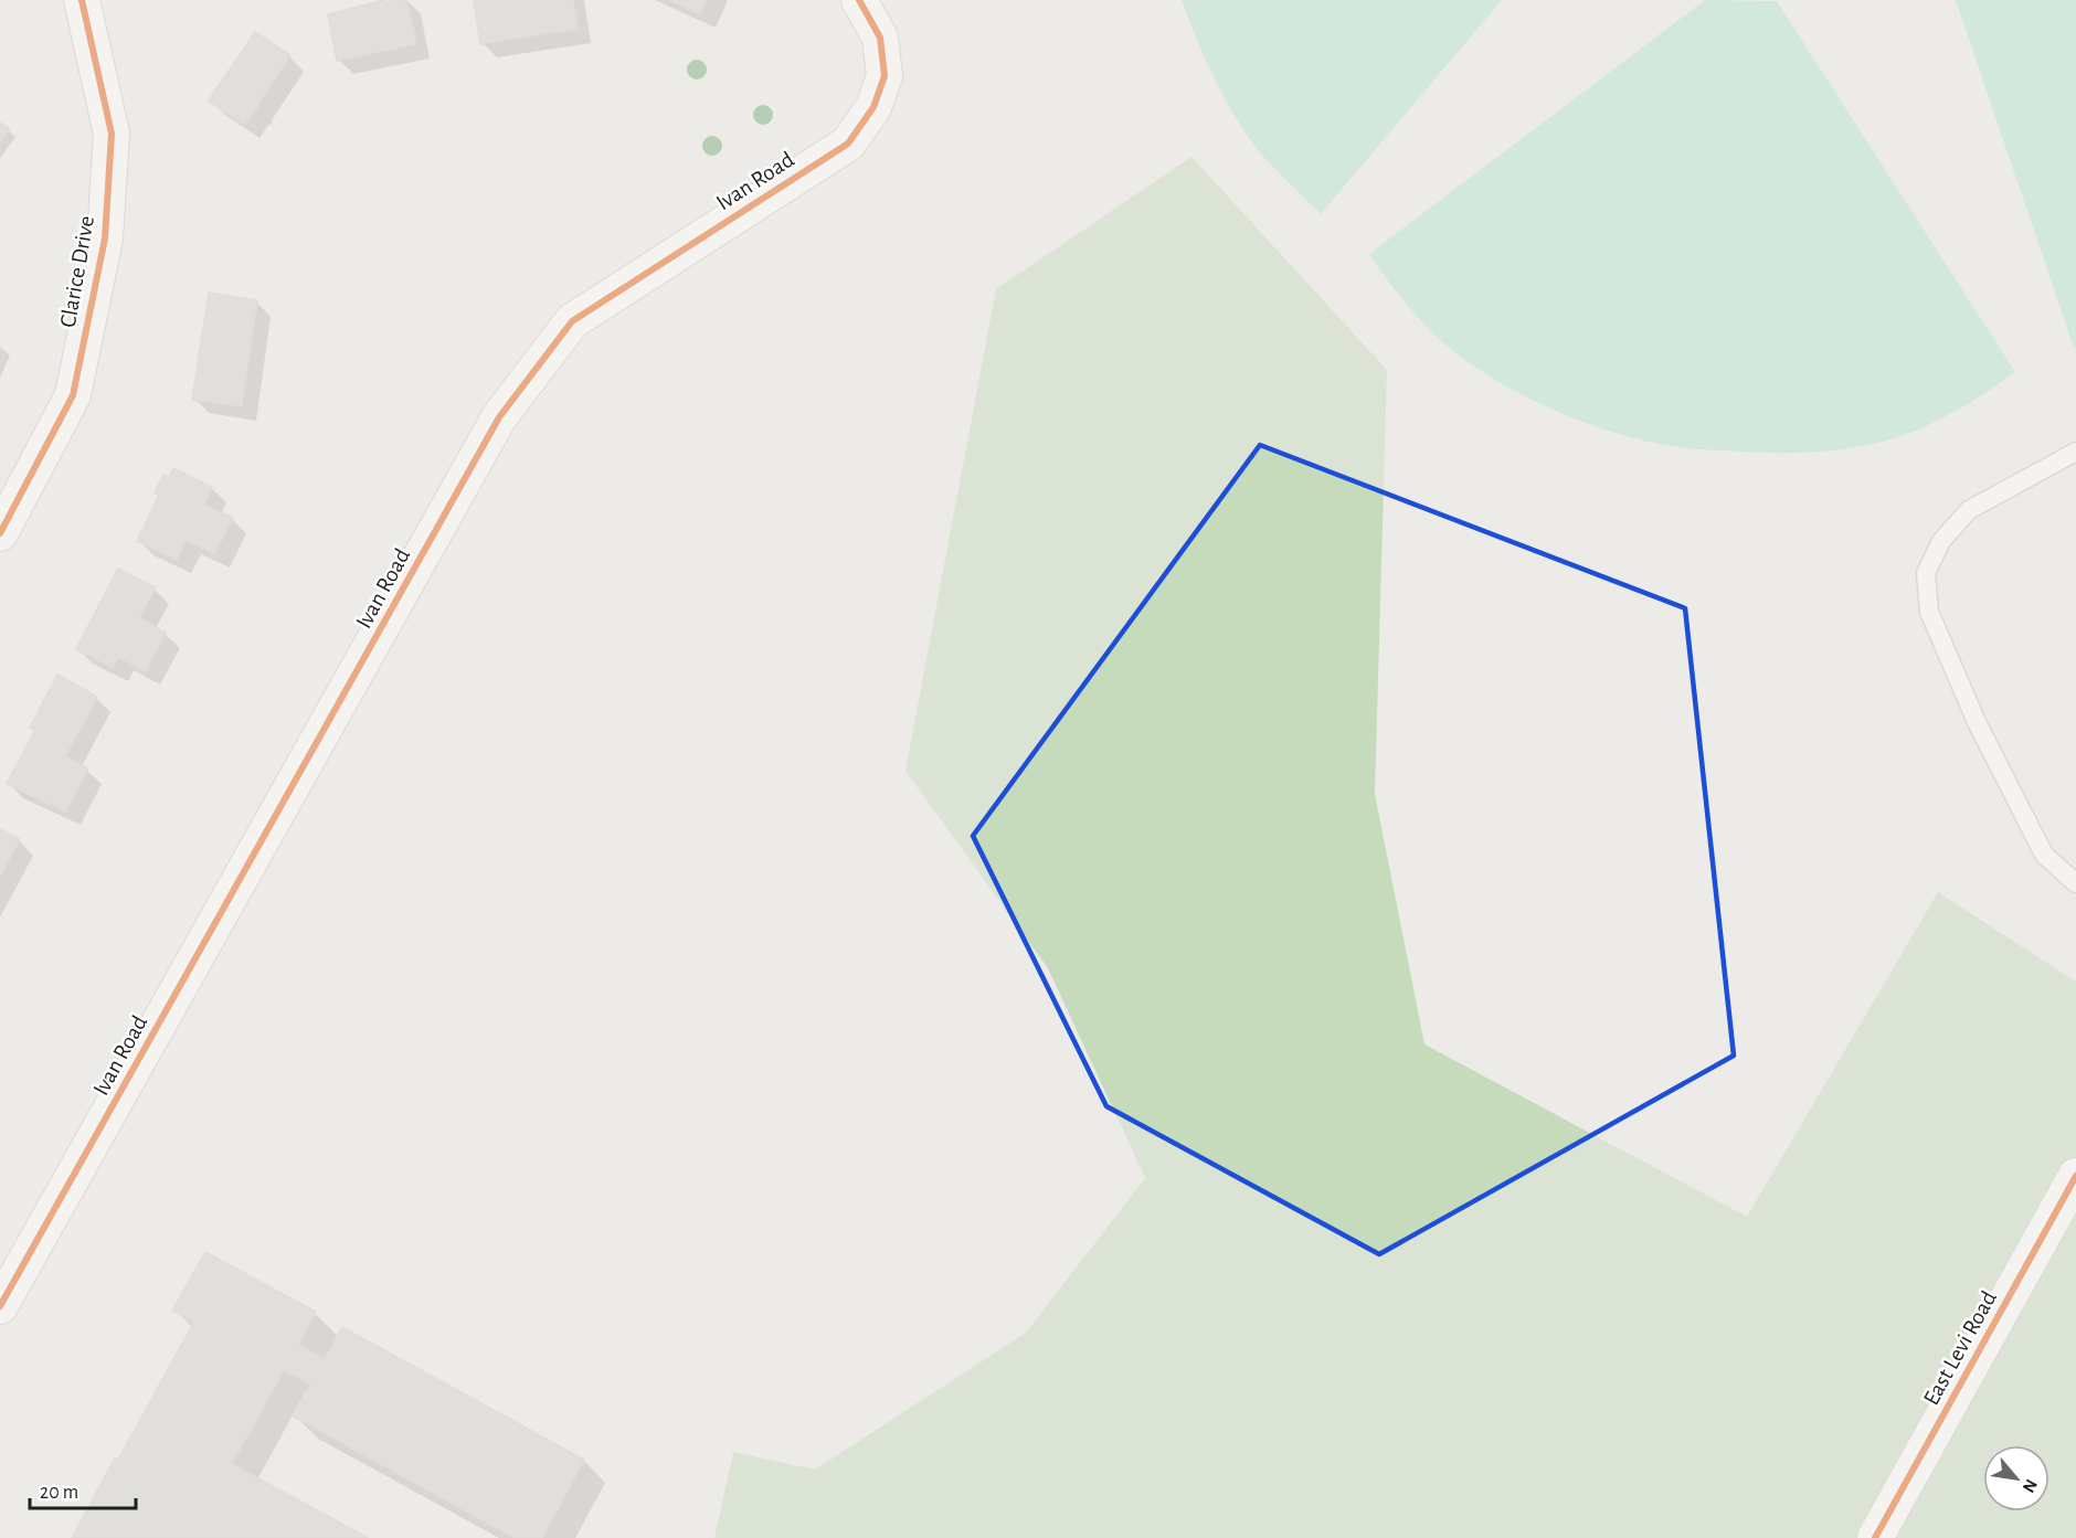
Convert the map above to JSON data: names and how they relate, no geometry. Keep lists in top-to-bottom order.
{
  "streets": {
    "street": ["Ivan Road", "Clarice Drive", "East Levi Road"]
  },
  "scale_bar": "20 m",
  "north": "bottom right"
}
